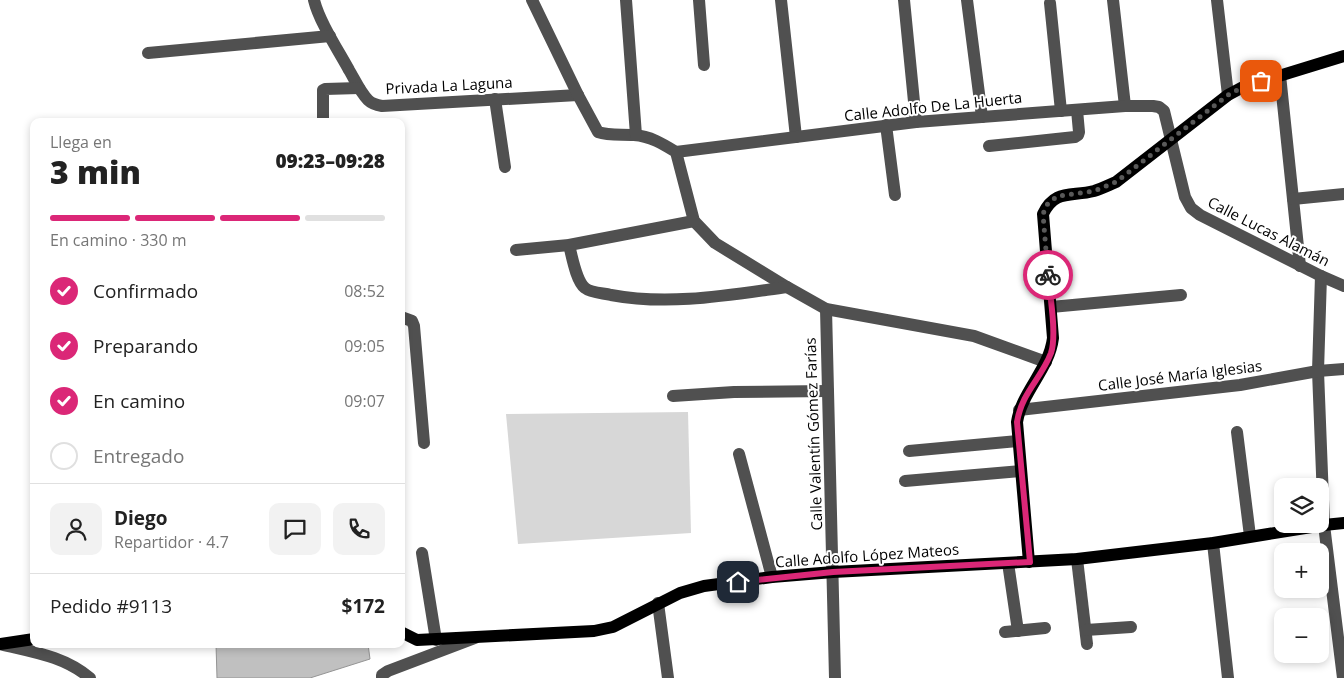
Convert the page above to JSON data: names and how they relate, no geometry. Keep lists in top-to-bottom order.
{
  "streets": {
    "main road": ["Calle Adolfo López Mateos"],
    "street": [
      "Privada La Laguna",
      "Calle Adolfo De La Huerta",
      "Calle Lucas Alamán",
      "Calle José María Iglesias",
      "Calle Valentín Gómez Farías"
    ]
  },
  "crossings": [
    ["Calle Adolfo De La Huerta", "Calle Lucas Alamán"],
    ["Calle Valentín Gómez Farías", "Calle Adolfo López Mateos"]
  ],
  "page": {
    "heading": ["3 min", "Llega en", "09:23–09:28"],
    "panel": [
      "Diego",
      "Repartidor · 4.7",
      "Pedido #9113",
      "$172"
    ],
    "bar": "En camino · 330 m",
    "list": [
      ["Confirmado", "08:52"],
      ["Preparando", "09:05"],
      ["En camino", "09:07"],
      "Entregado"
    ],
    "map_buttons": ["+", "−"]
  }
}
